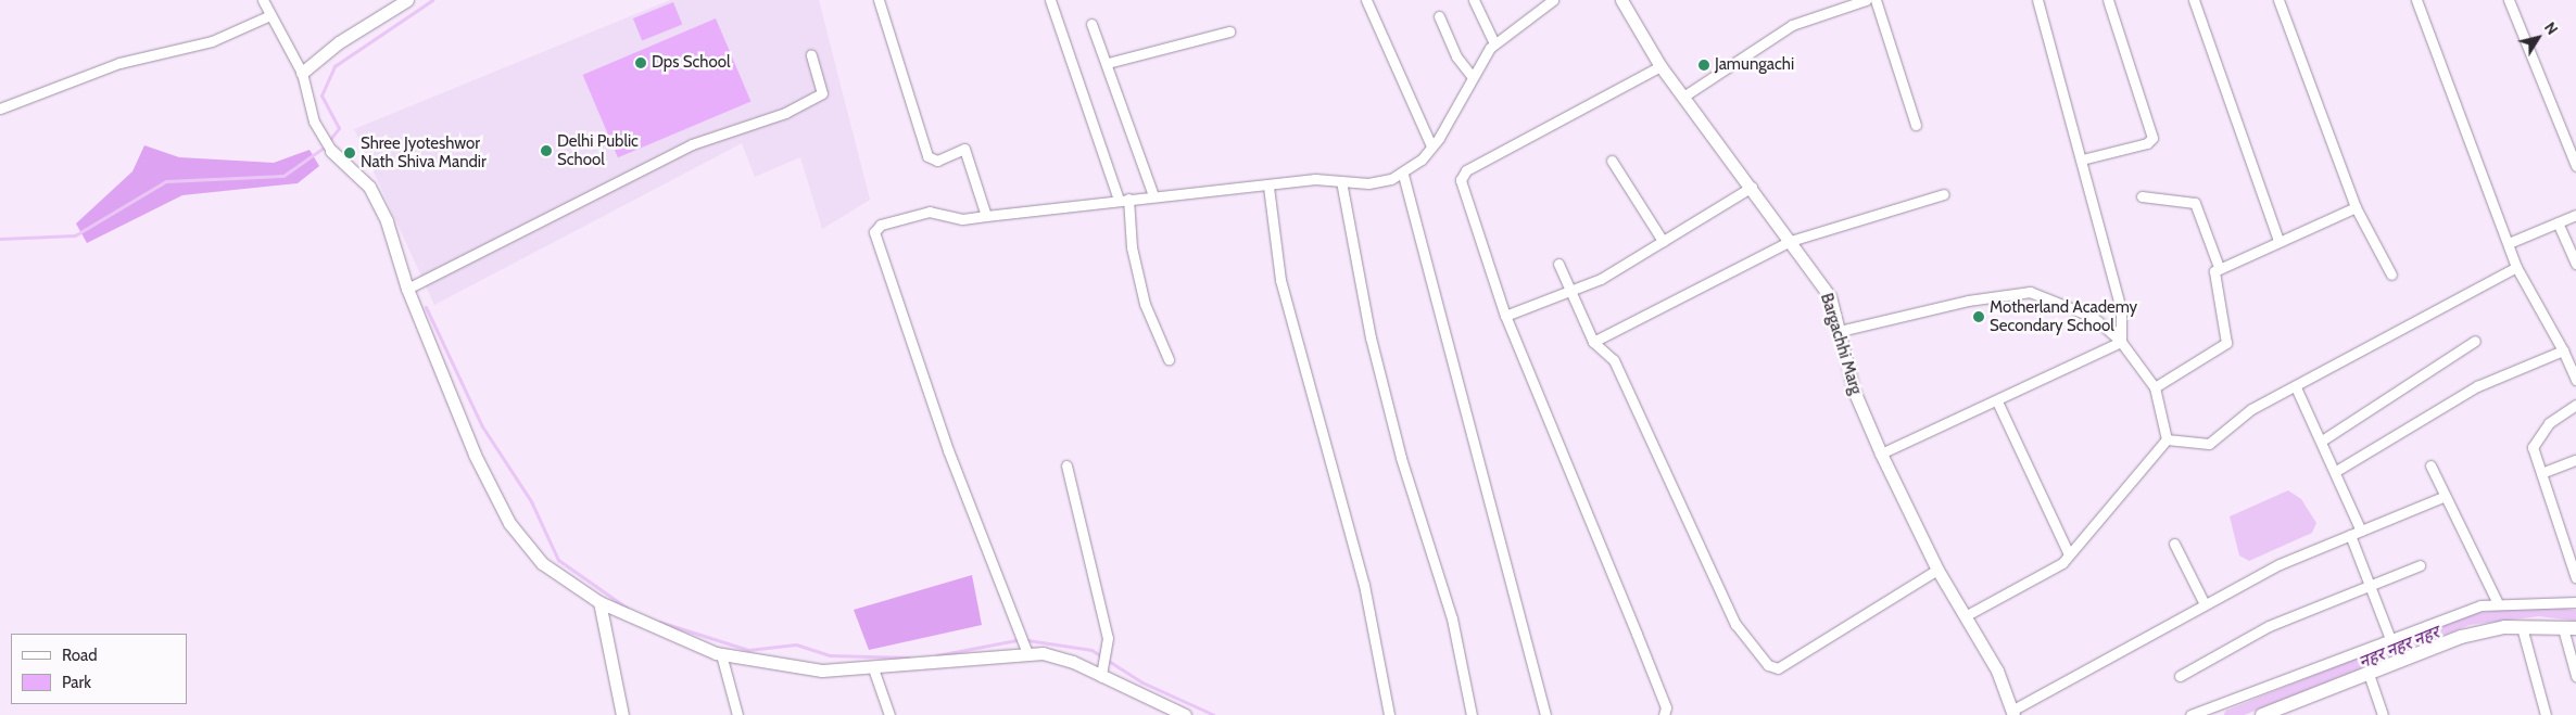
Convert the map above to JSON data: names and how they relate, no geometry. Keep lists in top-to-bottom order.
{
  "streets": {
    "street": ["Bargachhi Marg"]
  },
  "water": ["नहर नहर नहर"],
  "places": [
    "Dps School",
    "Jamungachi",
    "Delhi Public School",
    "Shree Jyoteshwor Nath Shiva Mandir",
    "Motherland Academy Secondary School"
  ],
  "legend": ["Road", "Park"],
  "north": "top right"
}
